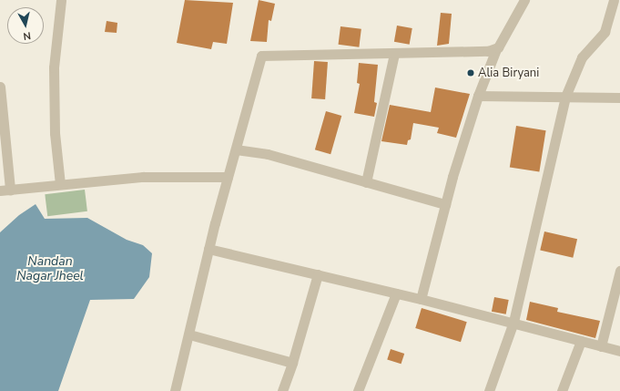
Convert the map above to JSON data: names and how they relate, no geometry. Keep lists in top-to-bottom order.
{
  "water": ["Nandan Nagar Jheel"],
  "places": ["Alia Biryani"],
  "north": "bottom"
}
